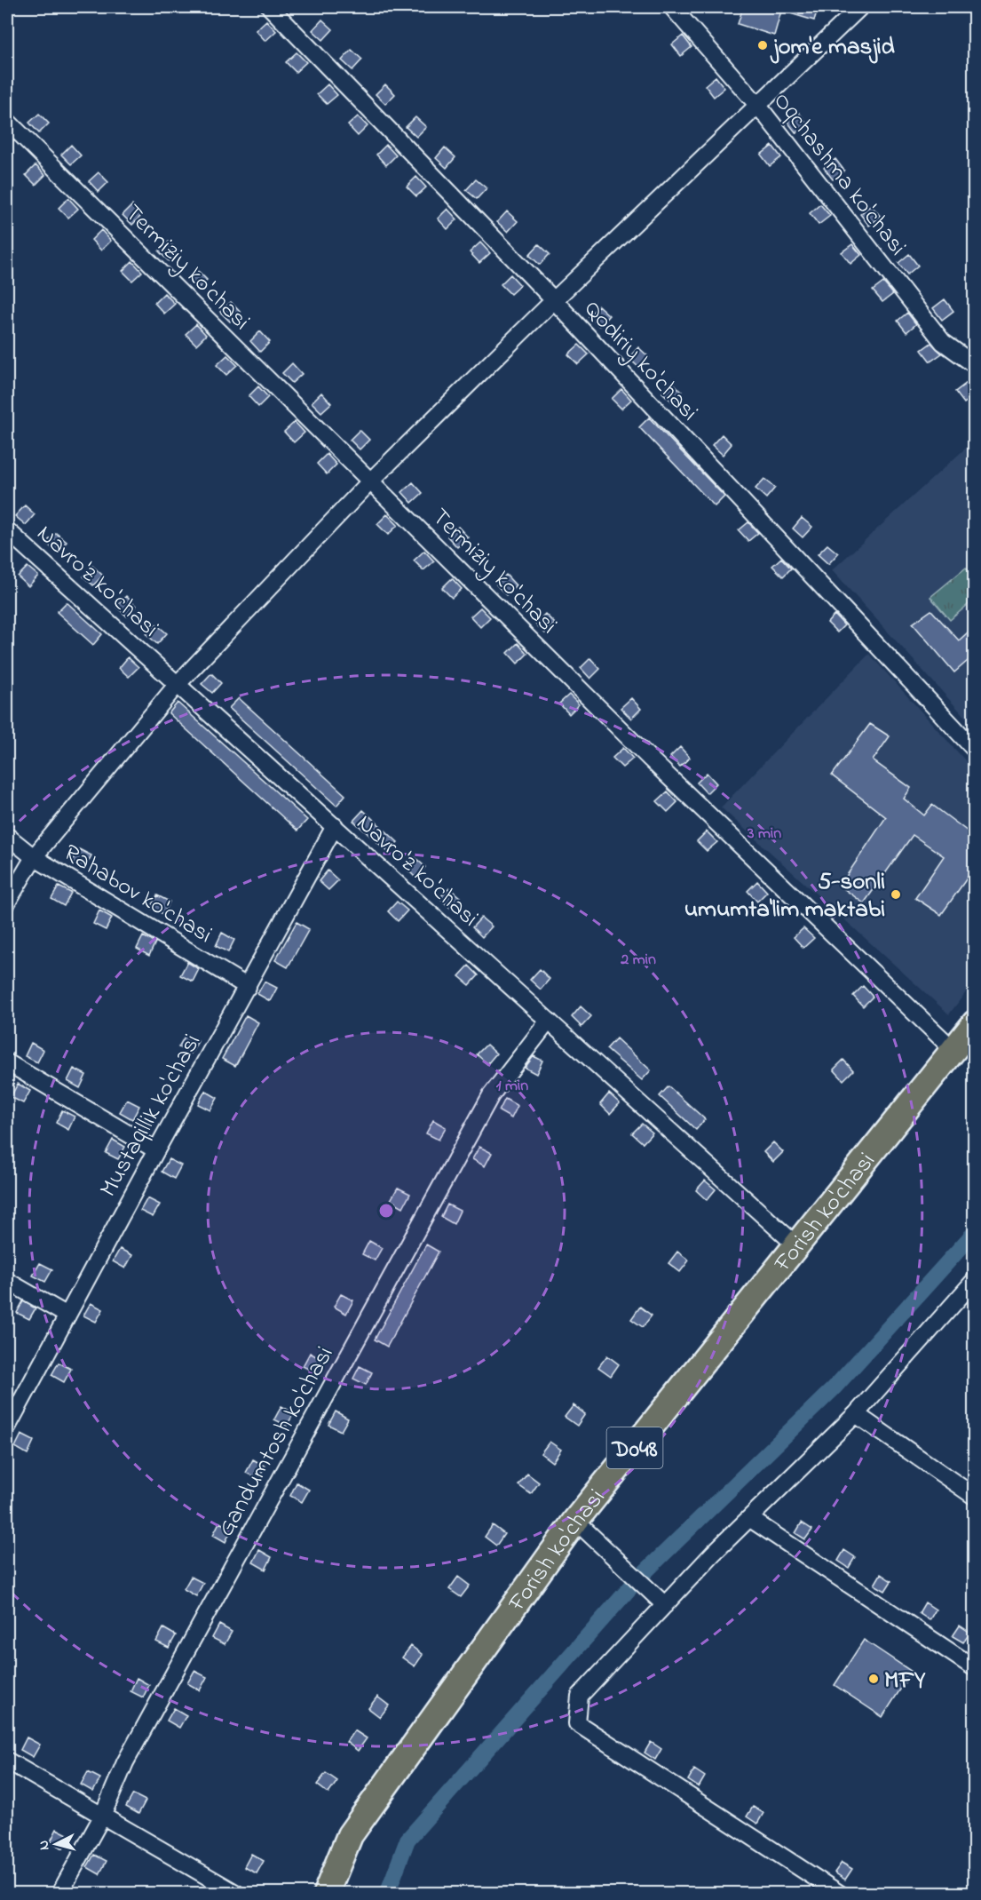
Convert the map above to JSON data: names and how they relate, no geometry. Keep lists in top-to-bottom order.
{
  "streets": {
    "main road": ["Forish ko'chasi", "D048"],
    "street": [
      "Oqchashma ko'chasi",
      "Termiziy ko'chasi",
      "Qodiriy ko'chasi",
      "Navro'z ko'chasi",
      "Rahabov ko'chasi",
      "Mustaqillik ko'chasi",
      "Gandumtosh ko'chasi"
    ]
  },
  "crossings": [
    ["Termiziy ko'chasi", "Forish ko'chasi"],
    ["Navro'z ko'chasi", "Mustaqillik ko'chasi"],
    ["Navro'z ko'chasi", "Forish ko'chasi"],
    ["Navro'z ko'chasi", "Gandumtosh ko'chasi"],
    ["Rahabov ko'chasi", "Mustaqillik ko'chasi"]
  ],
  "places": ["jom'e masjid", "5-sonli umumta'lim maktabi", "MFY"],
  "north": "left",
  "rings": ["3 min", "2 min", "1 min"]
}
